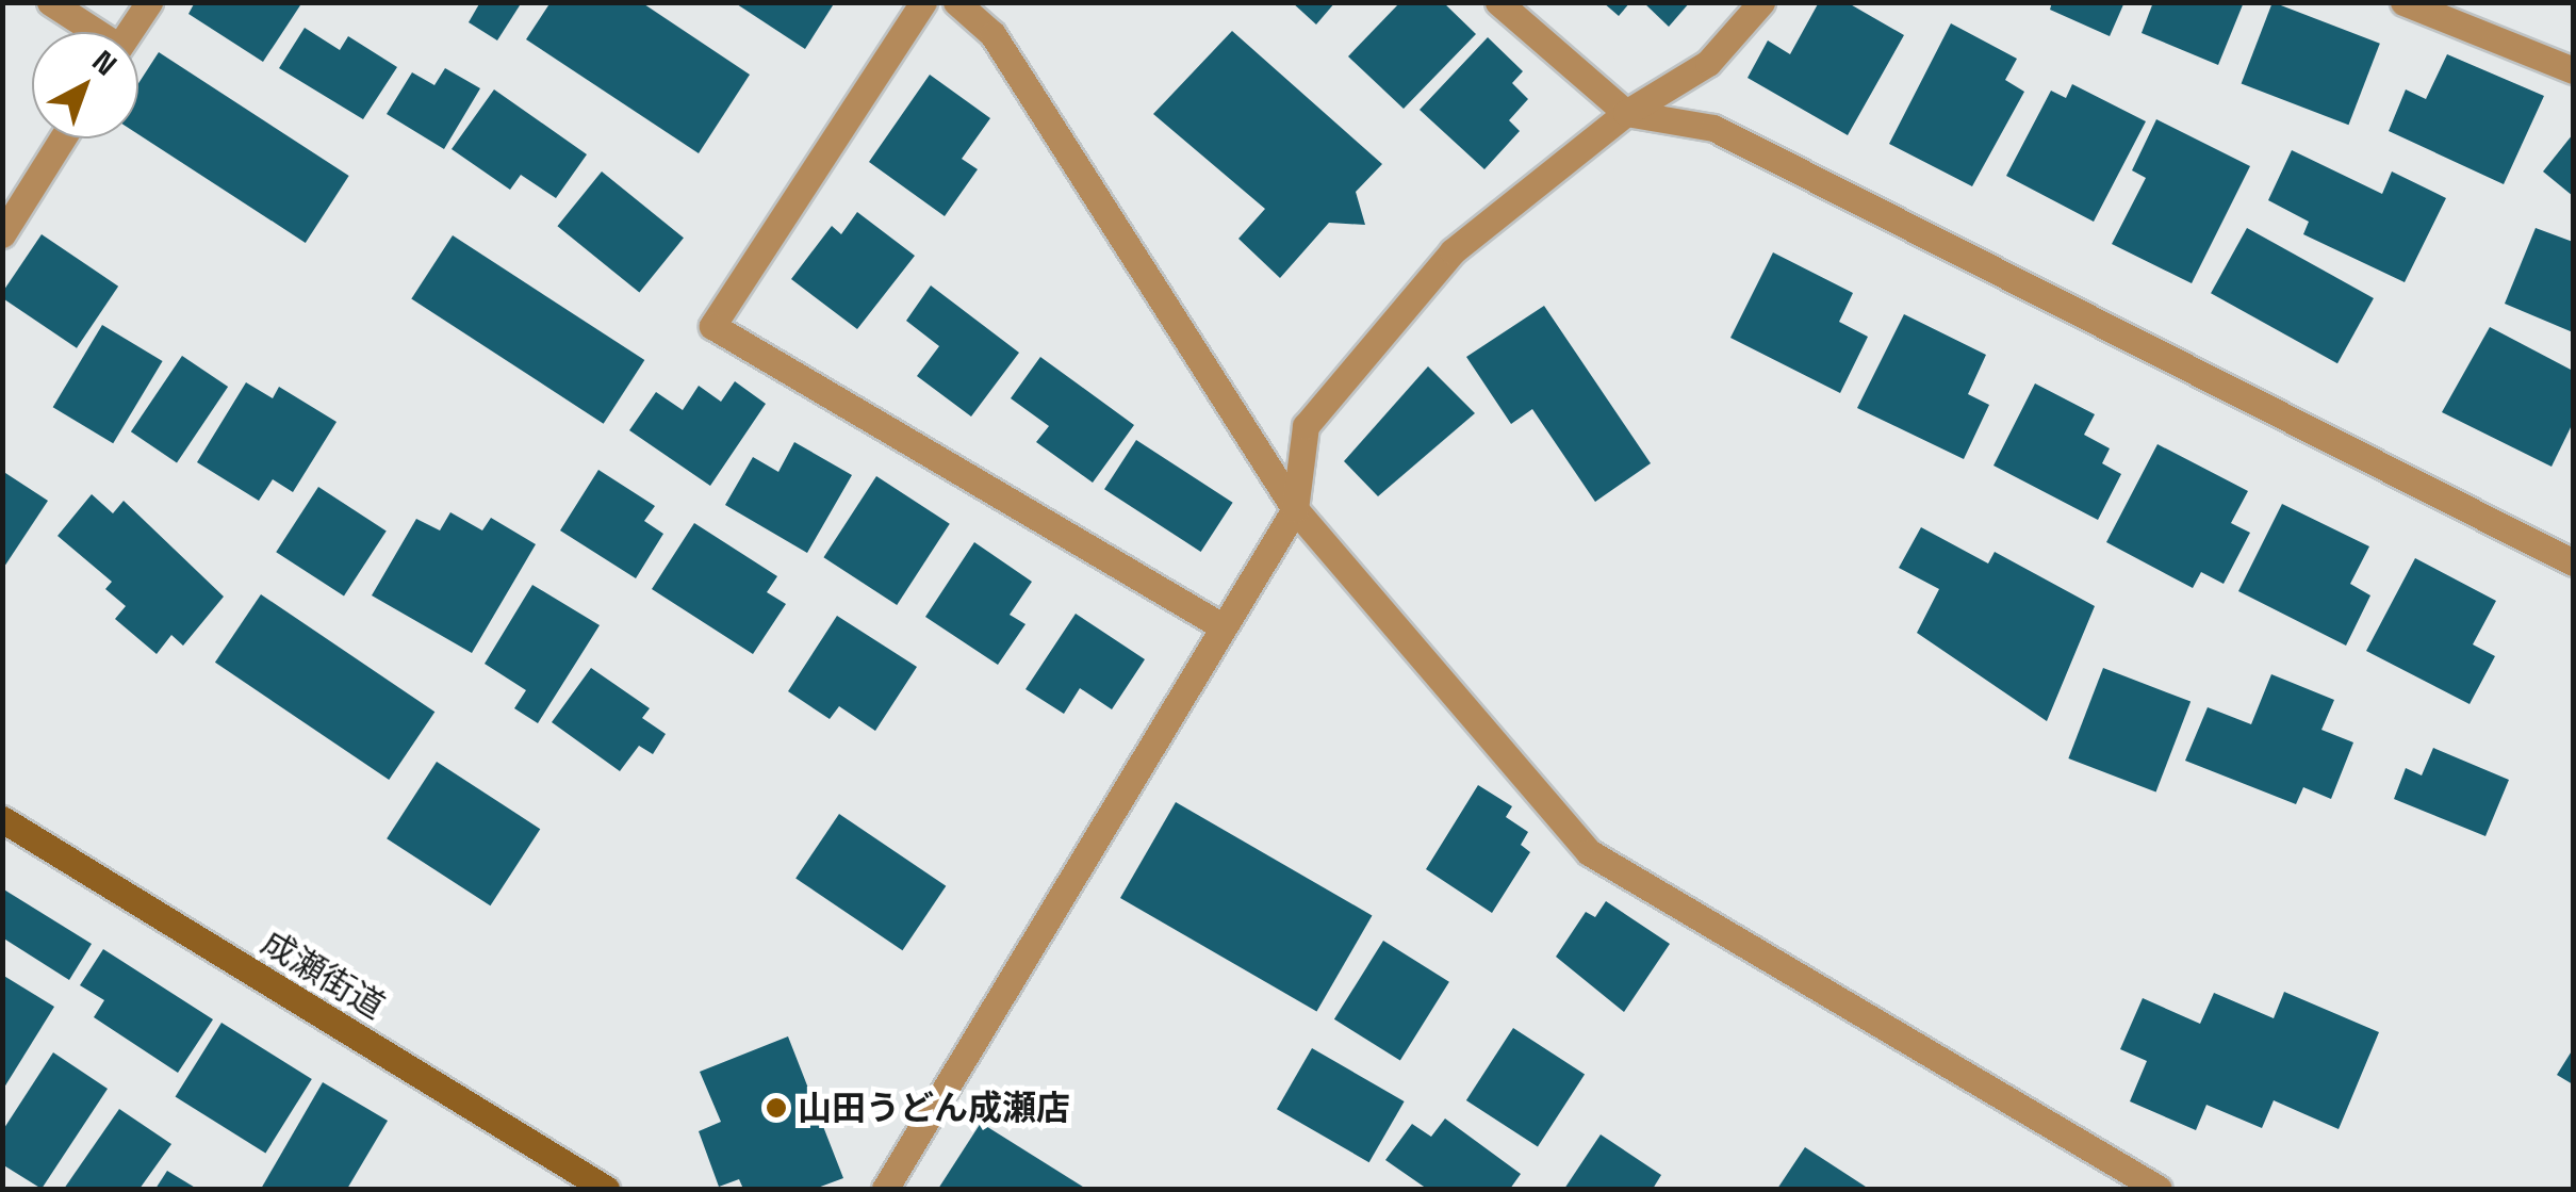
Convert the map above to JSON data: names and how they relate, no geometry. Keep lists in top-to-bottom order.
{
  "streets": {
    "main road": ["成瀬街道"]
  },
  "places": ["山田うどん成瀬店"],
  "north": "top right"
}
